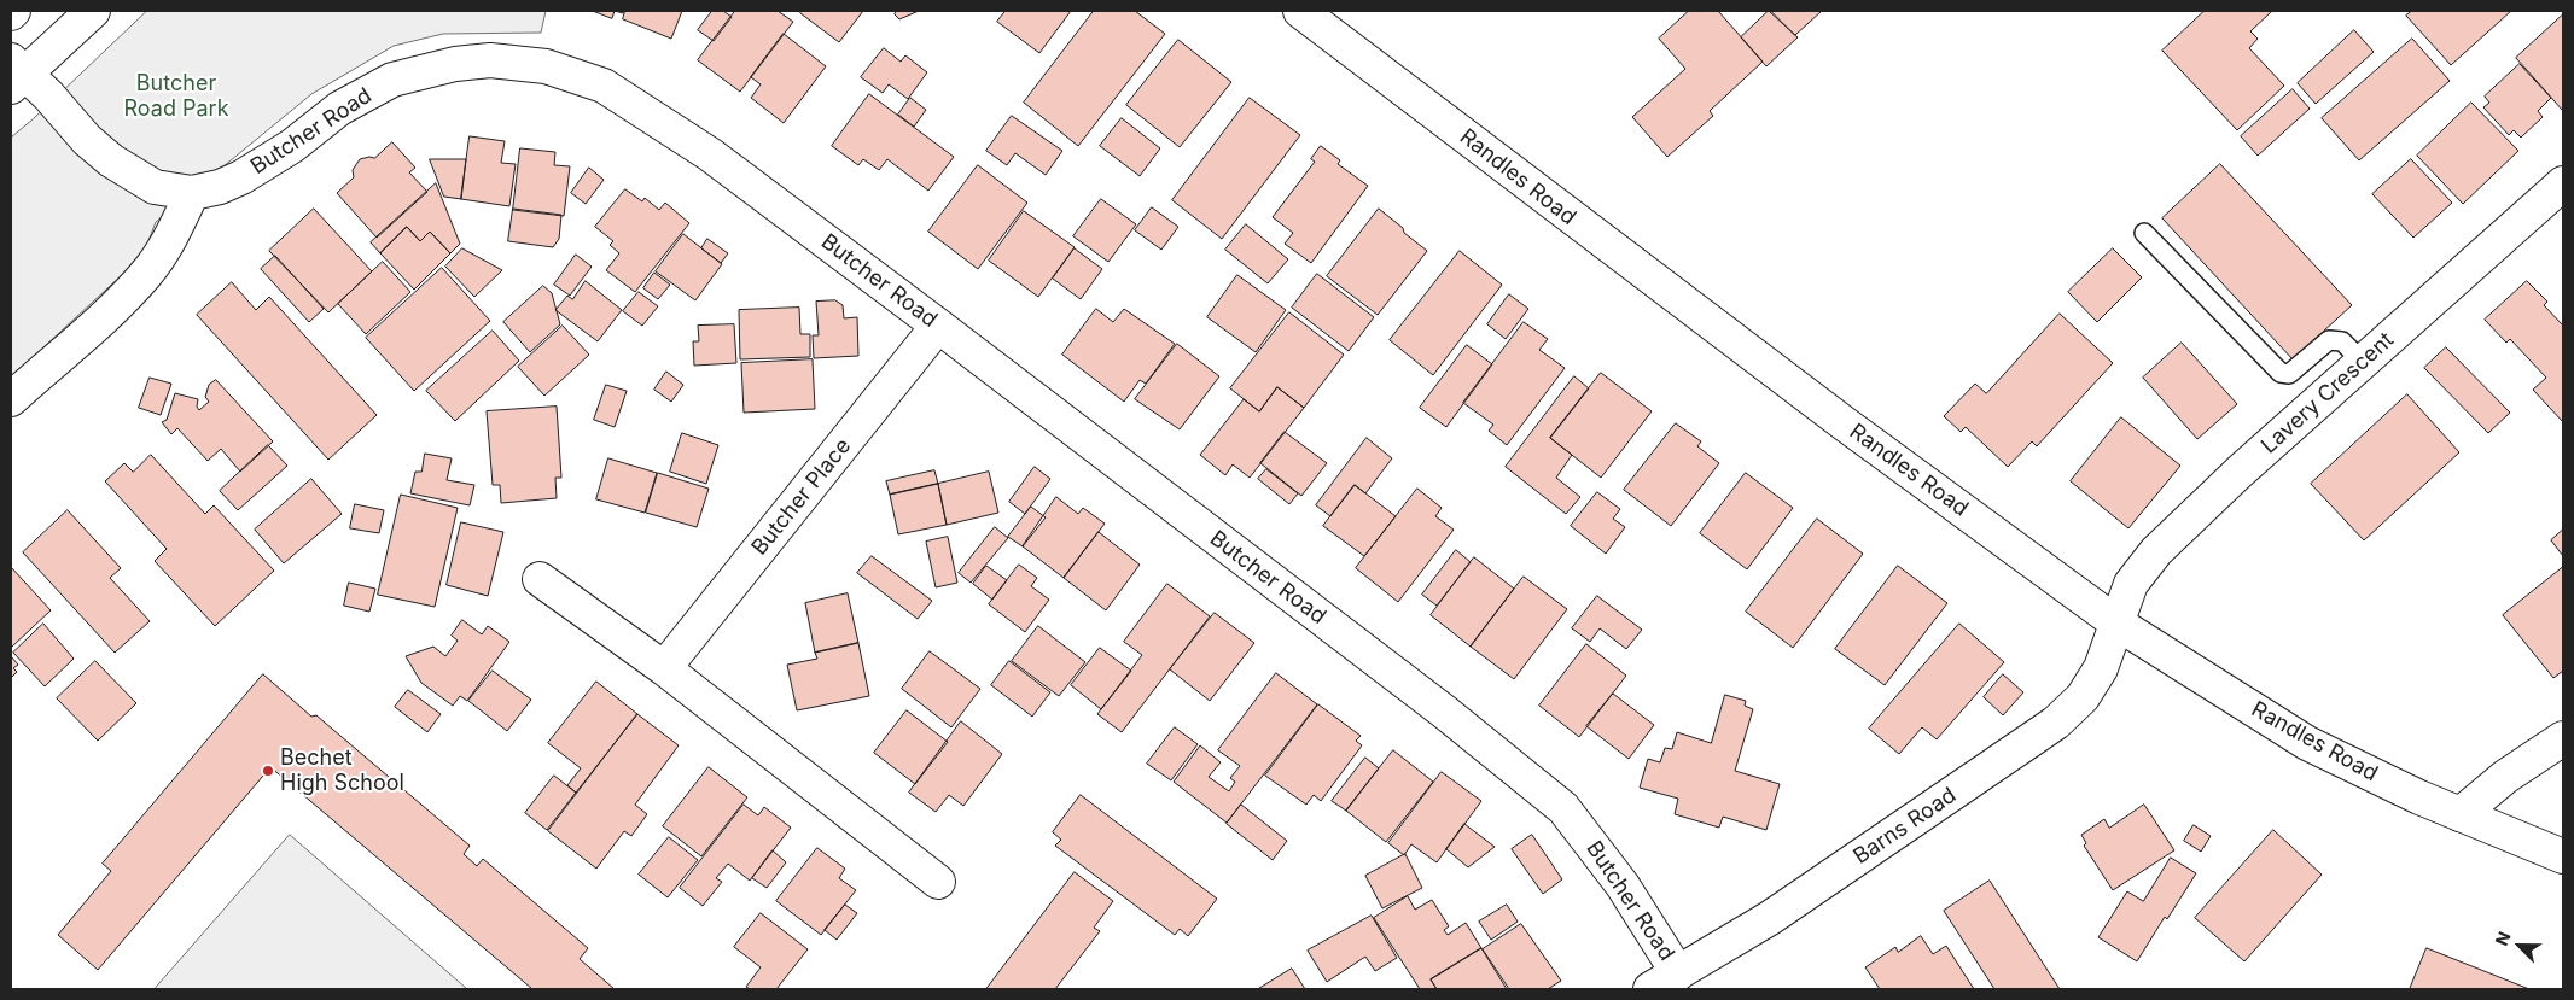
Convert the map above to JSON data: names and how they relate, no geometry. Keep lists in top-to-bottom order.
{
  "streets": {
    "street": [
      "Butcher Road",
      "Randles Road",
      "Lavery Crescent",
      "Butcher Place",
      "Barns Road"
    ]
  },
  "crossings": [
    ["Butcher Road", "Butcher Place"],
    ["Butcher Road", "Barns Road"],
    ["Randles Road", "Lavery Crescent"],
    ["Randles Road", "Barns Road"],
    ["Lavery Crescent", "Barns Road"]
  ],
  "parks": ["Butcher Road Park"],
  "places": ["Bechet High School"],
  "north": "top left"
}
